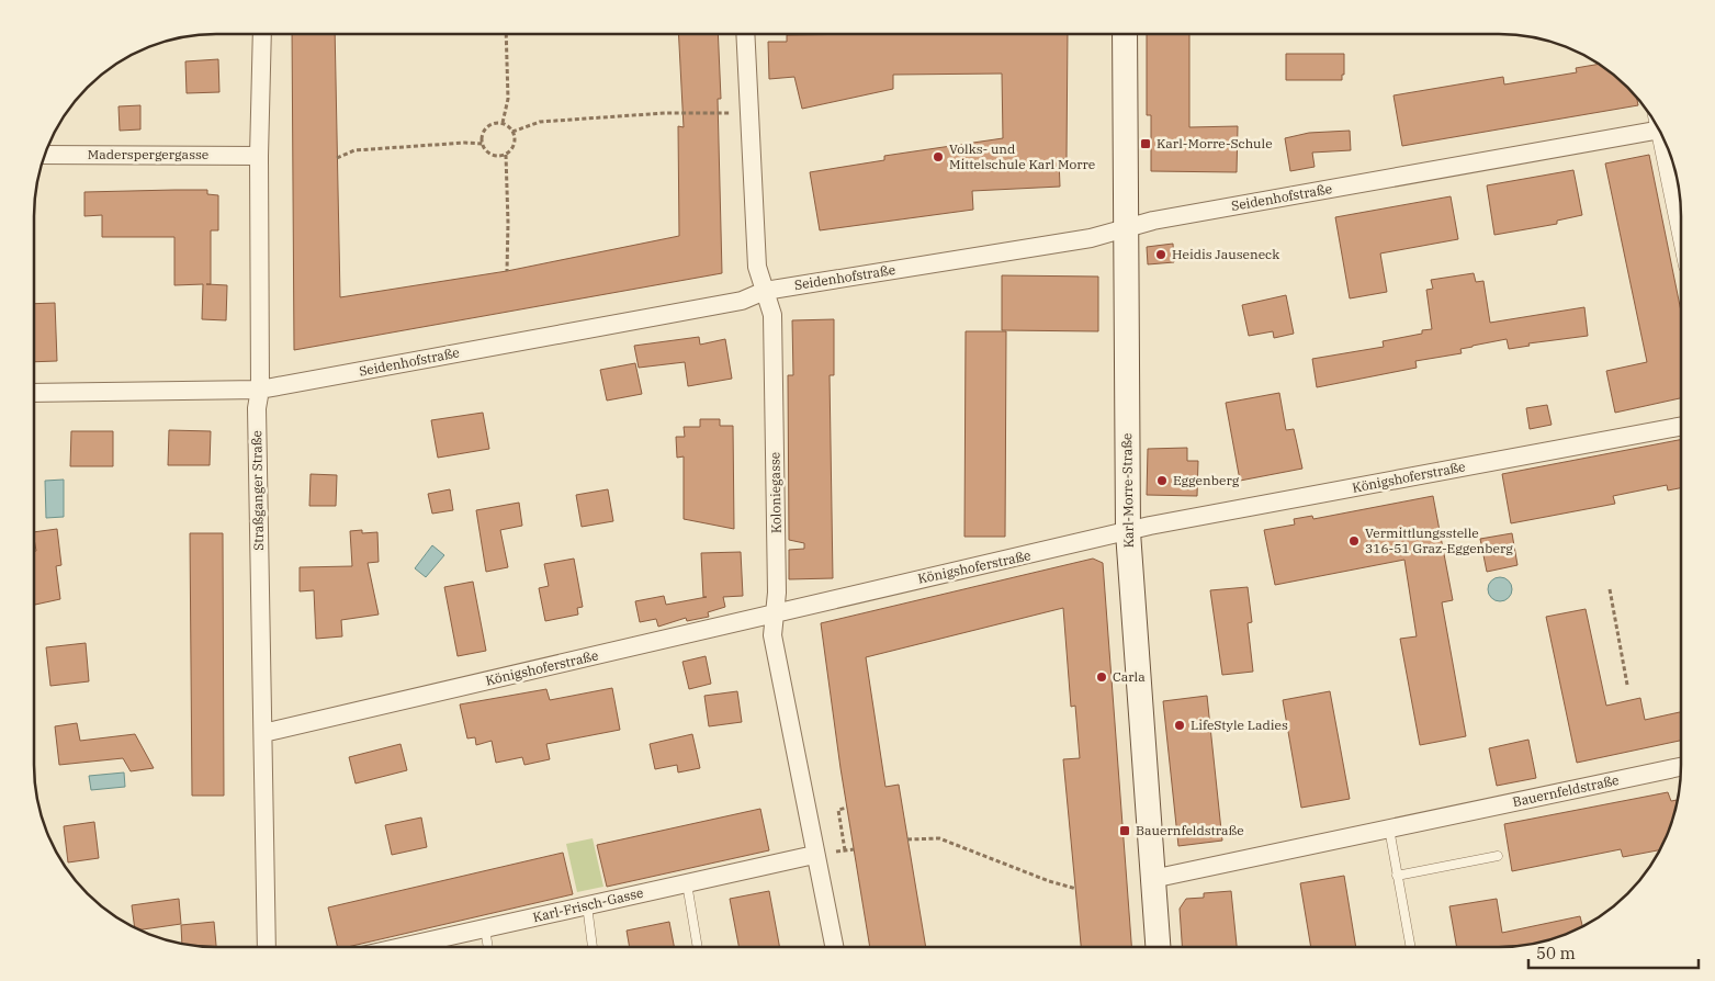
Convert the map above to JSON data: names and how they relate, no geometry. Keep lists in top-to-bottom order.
{
  "streets": {
    "main road": ["Karl-Morre-Straße"],
    "street": [
      "Maderspergergasse",
      "Seidenhofstraße",
      "Königshoferstraße",
      "Straßganger Straße",
      "Koloniegasse",
      "Bauernfeldstraße",
      "Karl-Frisch-Gasse"
    ]
  },
  "crossings": [
    ["Maderspergergasse", "Straßganger Straße"],
    ["Seidenhofstraße", "Straßganger Straße"],
    ["Seidenhofstraße", "Karl-Morre-Straße"],
    ["Seidenhofstraße", "Koloniegasse"],
    ["Königshoferstraße", "Straßganger Straße"],
    ["Königshoferstraße", "Karl-Morre-Straße"],
    ["Königshoferstraße", "Koloniegasse"],
    ["Karl-Morre-Straße", "Bauernfeldstraße"],
    ["Koloniegasse", "Karl-Frisch-Gasse"]
  ],
  "places": {
    "transit": ["Karl-Morre-Schule", "Bauernfeldstraße"],
    "other": [
      "Volks- und Mittelschule Karl Morre",
      "Heidis Jauseneck",
      "Eggenberg",
      "Vermittlungsstelle 316-51 Graz-Eggenberg",
      "Carla",
      "LifeStyle Ladies"
    ]
  },
  "scale_bar": "50 m"
}
